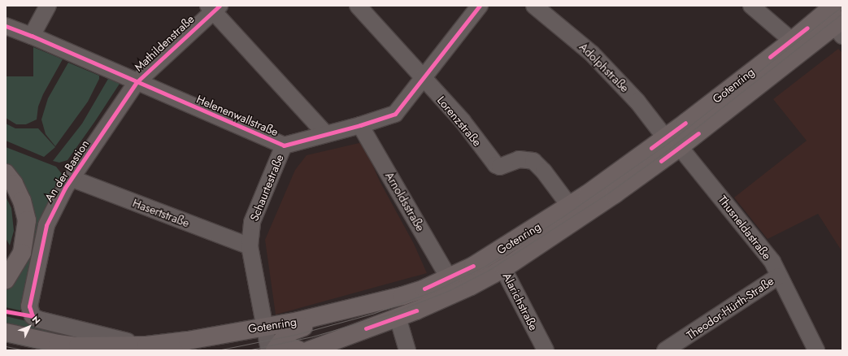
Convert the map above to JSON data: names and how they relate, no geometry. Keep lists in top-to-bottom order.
{
  "streets": {
    "main road": ["Gotenring"],
    "street": [
      "Mathildenstraße",
      "Adolphstraße",
      "Helenenwallstraße",
      "Lorenzstraße",
      "An der Bastion",
      "Schaurtestraße",
      "Arnoldsstraße",
      "Hasertstraße",
      "Thusneldastraße",
      "Alarichstraße",
      "Theodor-Hürth-Straße"
    ]
  },
  "crossings": [
    ["Mathildenstraße", "Helenenwallstraße"],
    ["Mathildenstraße", "An der Bastion"],
    ["Adolphstraße", "Gotenring"],
    ["Gotenring", "Lorenzstraße"],
    ["Gotenring", "An der Bastion"],
    ["Gotenring", "Schaurtestraße"],
    ["Gotenring", "Arnoldsstraße"],
    ["Gotenring", "Thusneldastraße"],
    ["Gotenring", "Alarichstraße"],
    ["Helenenwallstraße", "Lorenzstraße"],
    ["Helenenwallstraße", "An der Bastion"],
    ["Helenenwallstraße", "Schaurtestraße"],
    ["Helenenwallstraße", "Arnoldsstraße"],
    ["An der Bastion", "Hasertstraße"],
    ["Schaurtestraße", "Hasertstraße"],
    ["Thusneldastraße", "Theodor-Hürth-Straße"]
  ],
  "north": "top right"
}
